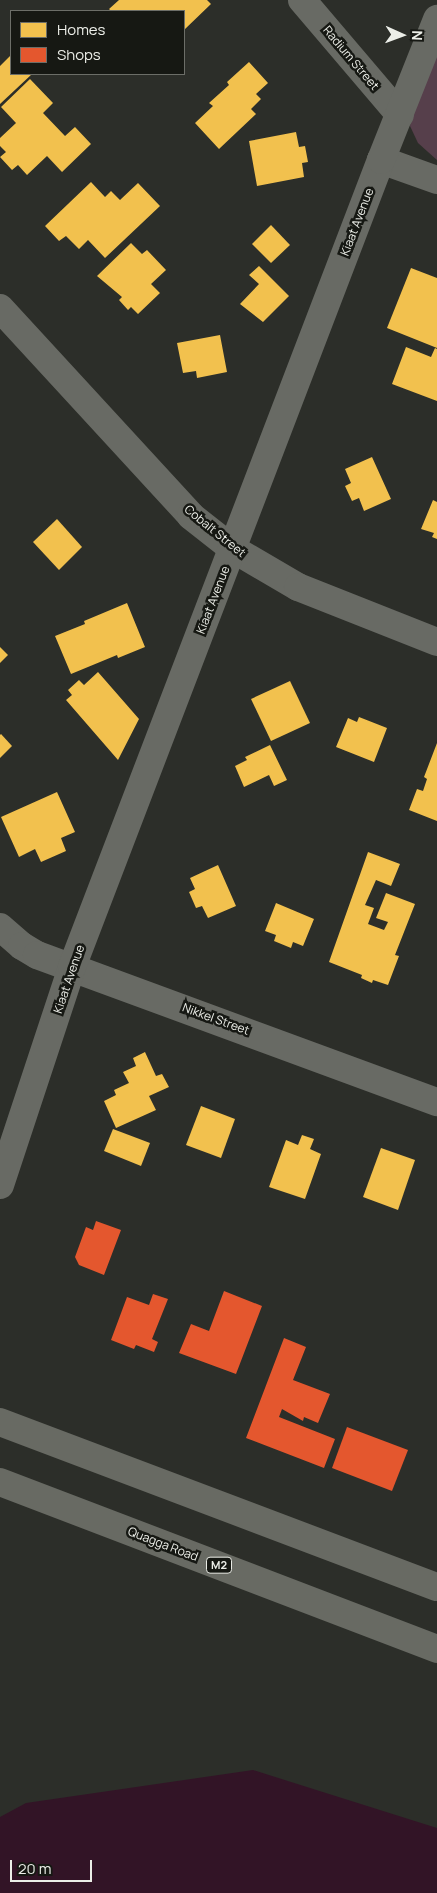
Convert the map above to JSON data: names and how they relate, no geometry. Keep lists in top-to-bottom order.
{
  "streets": {
    "main road": ["Quagga Road", "M2"],
    "street": [
      "Radium Street",
      "Kiaat Avenue",
      "Cobalt Street",
      "Nikkel Street"
    ]
  },
  "crossings": [
    ["Radium Street", "Kiaat Avenue"],
    ["Kiaat Avenue", "Cobalt Street"],
    ["Kiaat Avenue", "Nikkel Street"]
  ],
  "legend": ["Homes", "Shops"],
  "scale_bar": "20 m",
  "north": "right"
}
